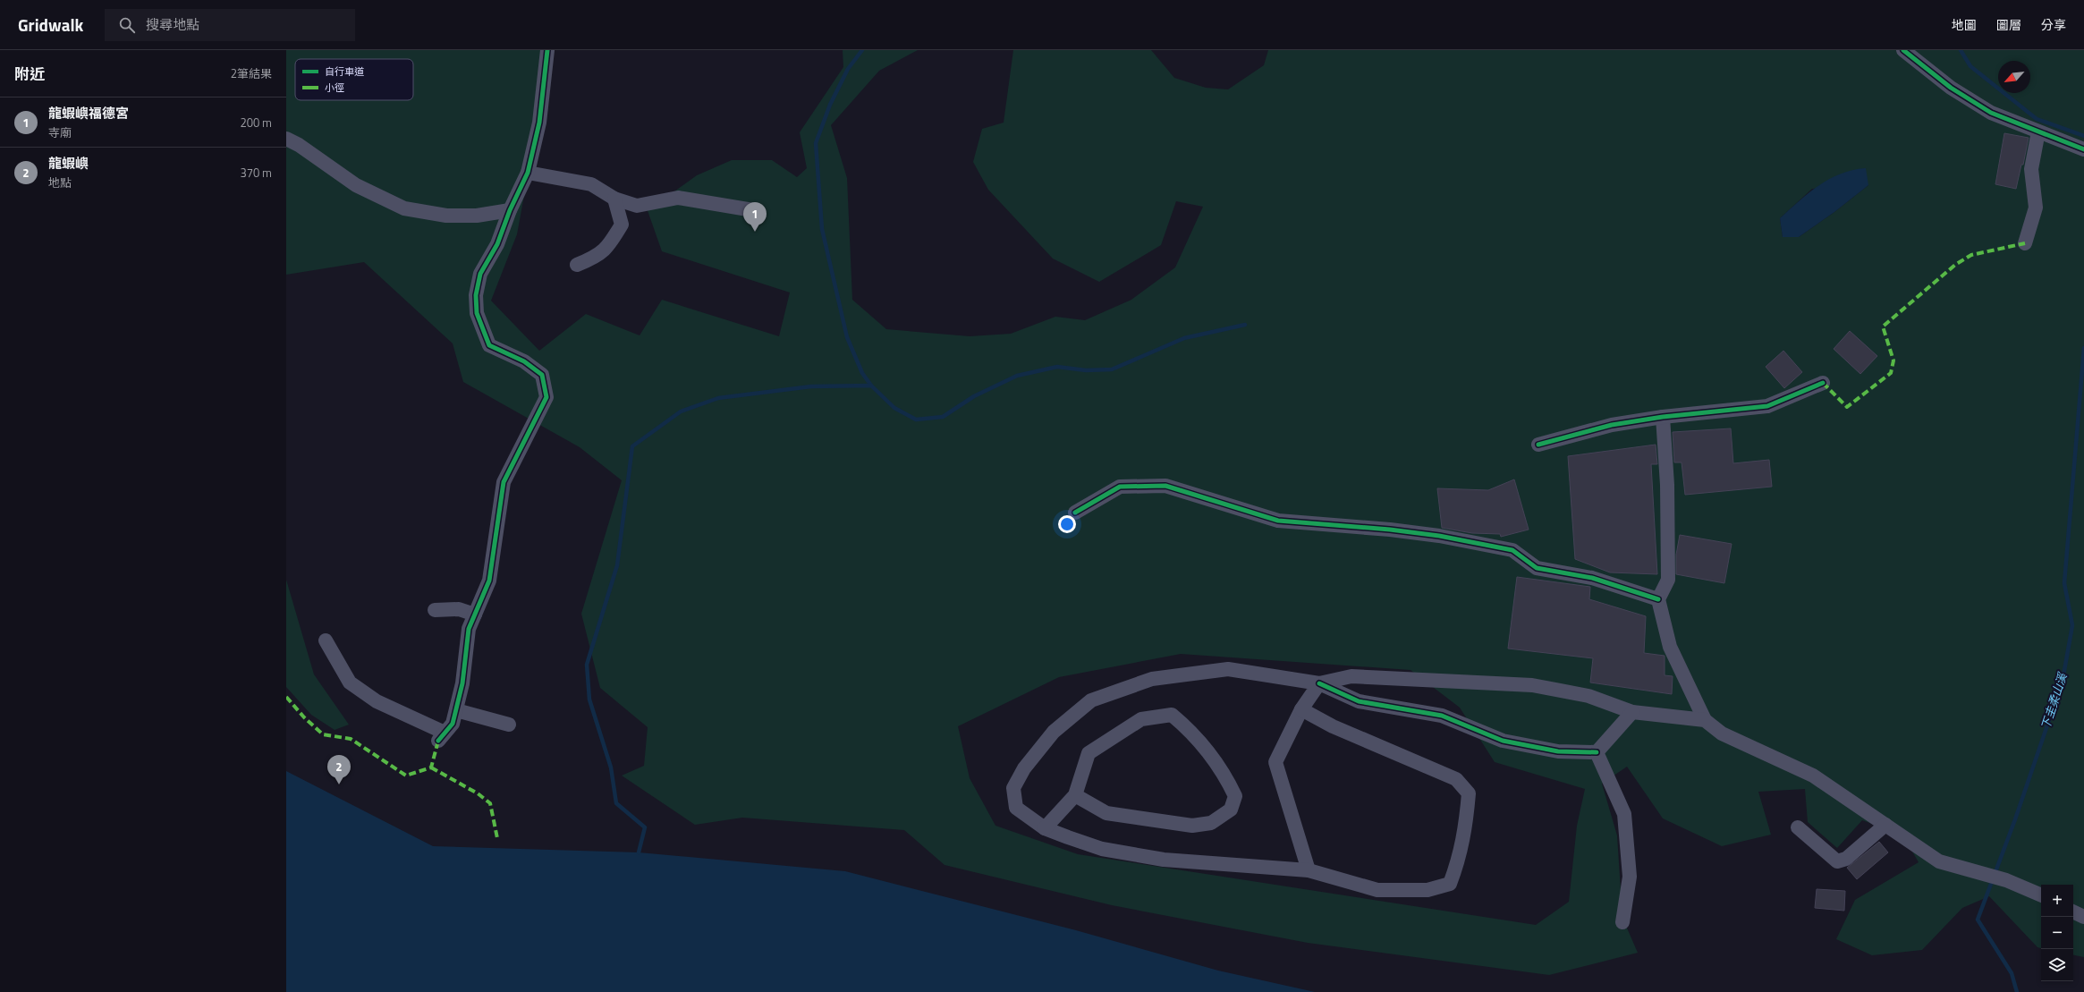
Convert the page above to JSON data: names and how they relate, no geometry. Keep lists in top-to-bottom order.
{
  "water": ["下圭柔山溪"],
  "legend": ["自行車道", "小徑"],
  "north": "bottom left",
  "page": {
    "header": "Gridwalk",
    "search": "搜尋地點",
    "nav": ["地圖", "圖層", "分享"],
    "heading": ["附近", "2筆結果"],
    "list": [
      {
        "mark": "1",
        "name": "龍蝦嶼福德宮",
        "note": "寺廟",
        "value": "200 m"
      },
      {
        "mark": "2",
        "name": "龍蝦嶼",
        "note": "地點",
        "value": "370 m"
      }
    ],
    "pins": ["1", "2"],
    "map_buttons": ["+", "−"]
  }
}
